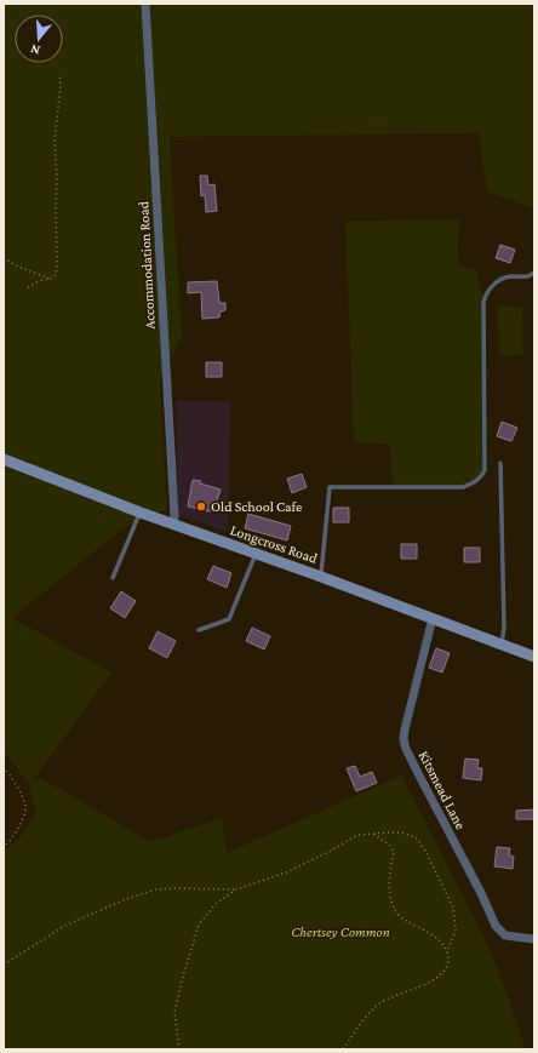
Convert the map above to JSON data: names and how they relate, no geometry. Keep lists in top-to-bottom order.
{
  "streets": {
    "main road": ["Longcross Road"],
    "street": ["Accommodation Road", "Kitsmead Lane"]
  },
  "crossings": [
    ["Accommodation Road", "Longcross Road"],
    ["Longcross Road", "Kitsmead Lane"]
  ],
  "parks": ["Chertsey Common"],
  "places": ["Old School Cafe"],
  "north": "bottom"
}
